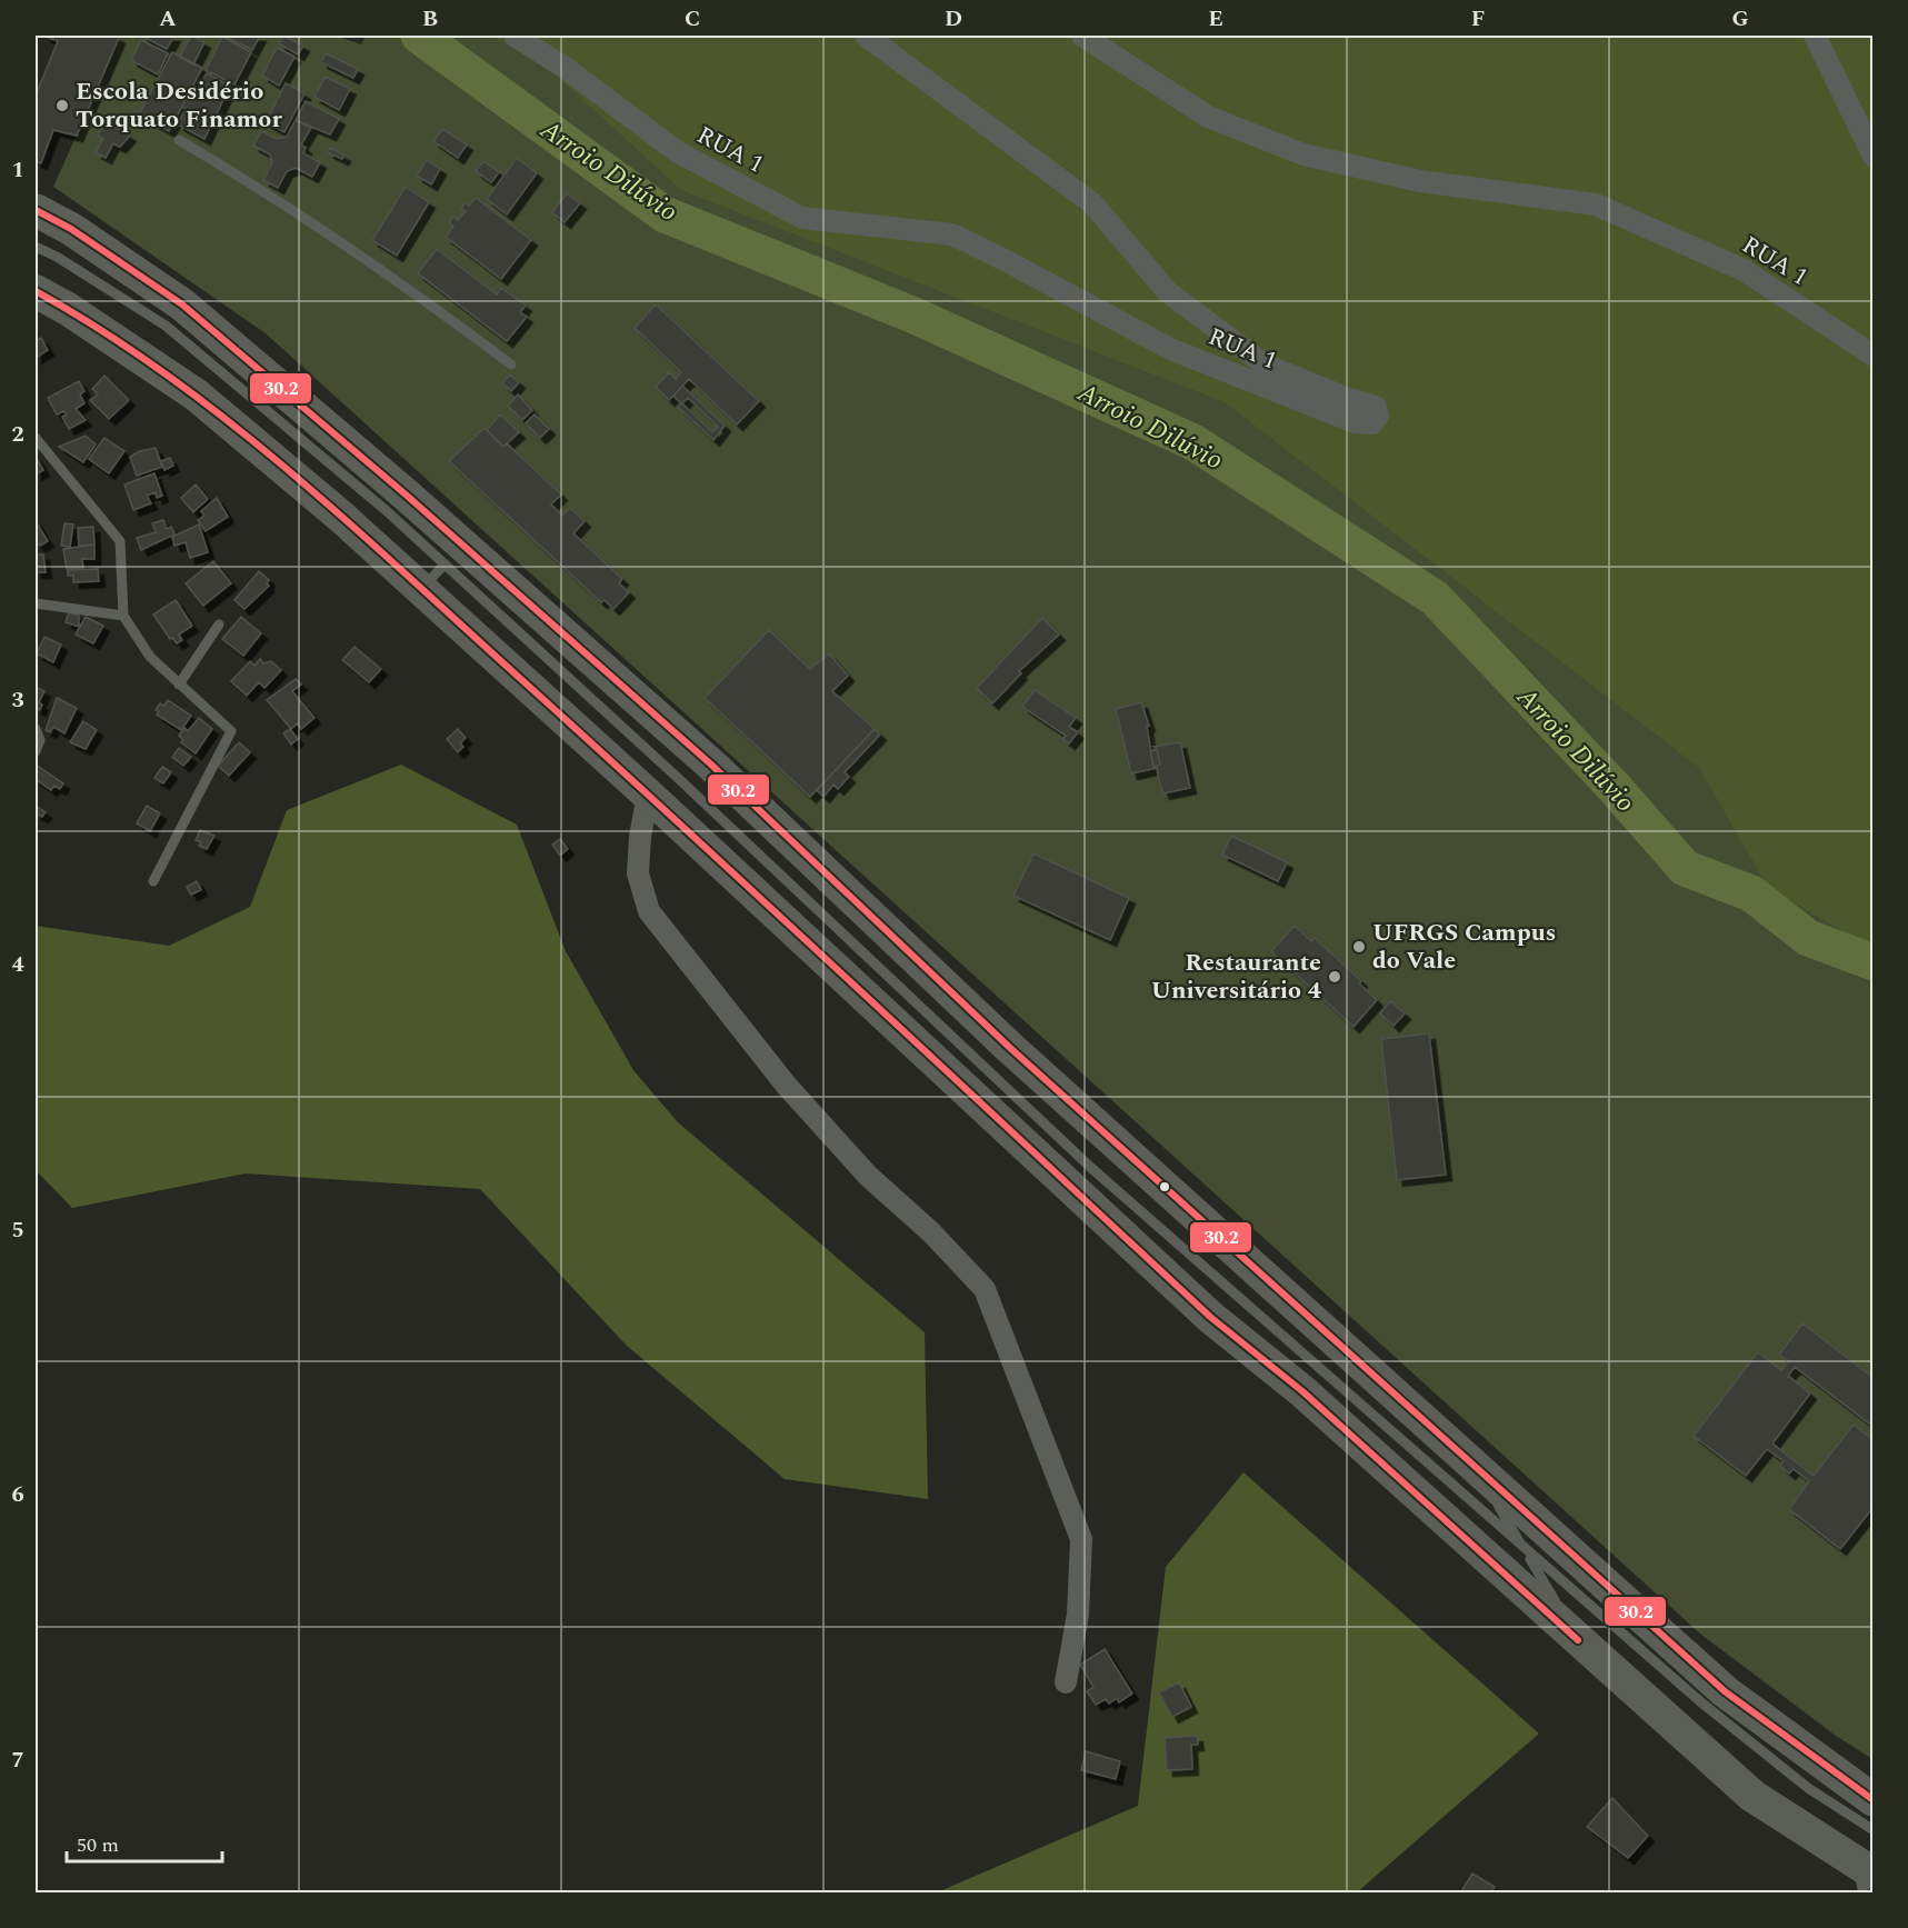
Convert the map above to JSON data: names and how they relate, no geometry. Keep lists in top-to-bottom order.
{
  "streets": {
    "street": ["RUA 1"]
  },
  "water": ["Arroio Dilúvio"],
  "places": ["Escola Desidério Torquato Finamor", "UFRGS Campus do Vale", "Restaurante Universitário 4"],
  "lines": ["transit line 30.2"],
  "scale_bar": "50 m",
  "grid": {
    "columns": [
      "A",
      "B",
      "C",
      "D",
      "E",
      "F",
      "G"
    ],
    "rows": [
      "1",
      "2",
      "3",
      "4",
      "5",
      "6",
      "7"
    ]
  }
}
